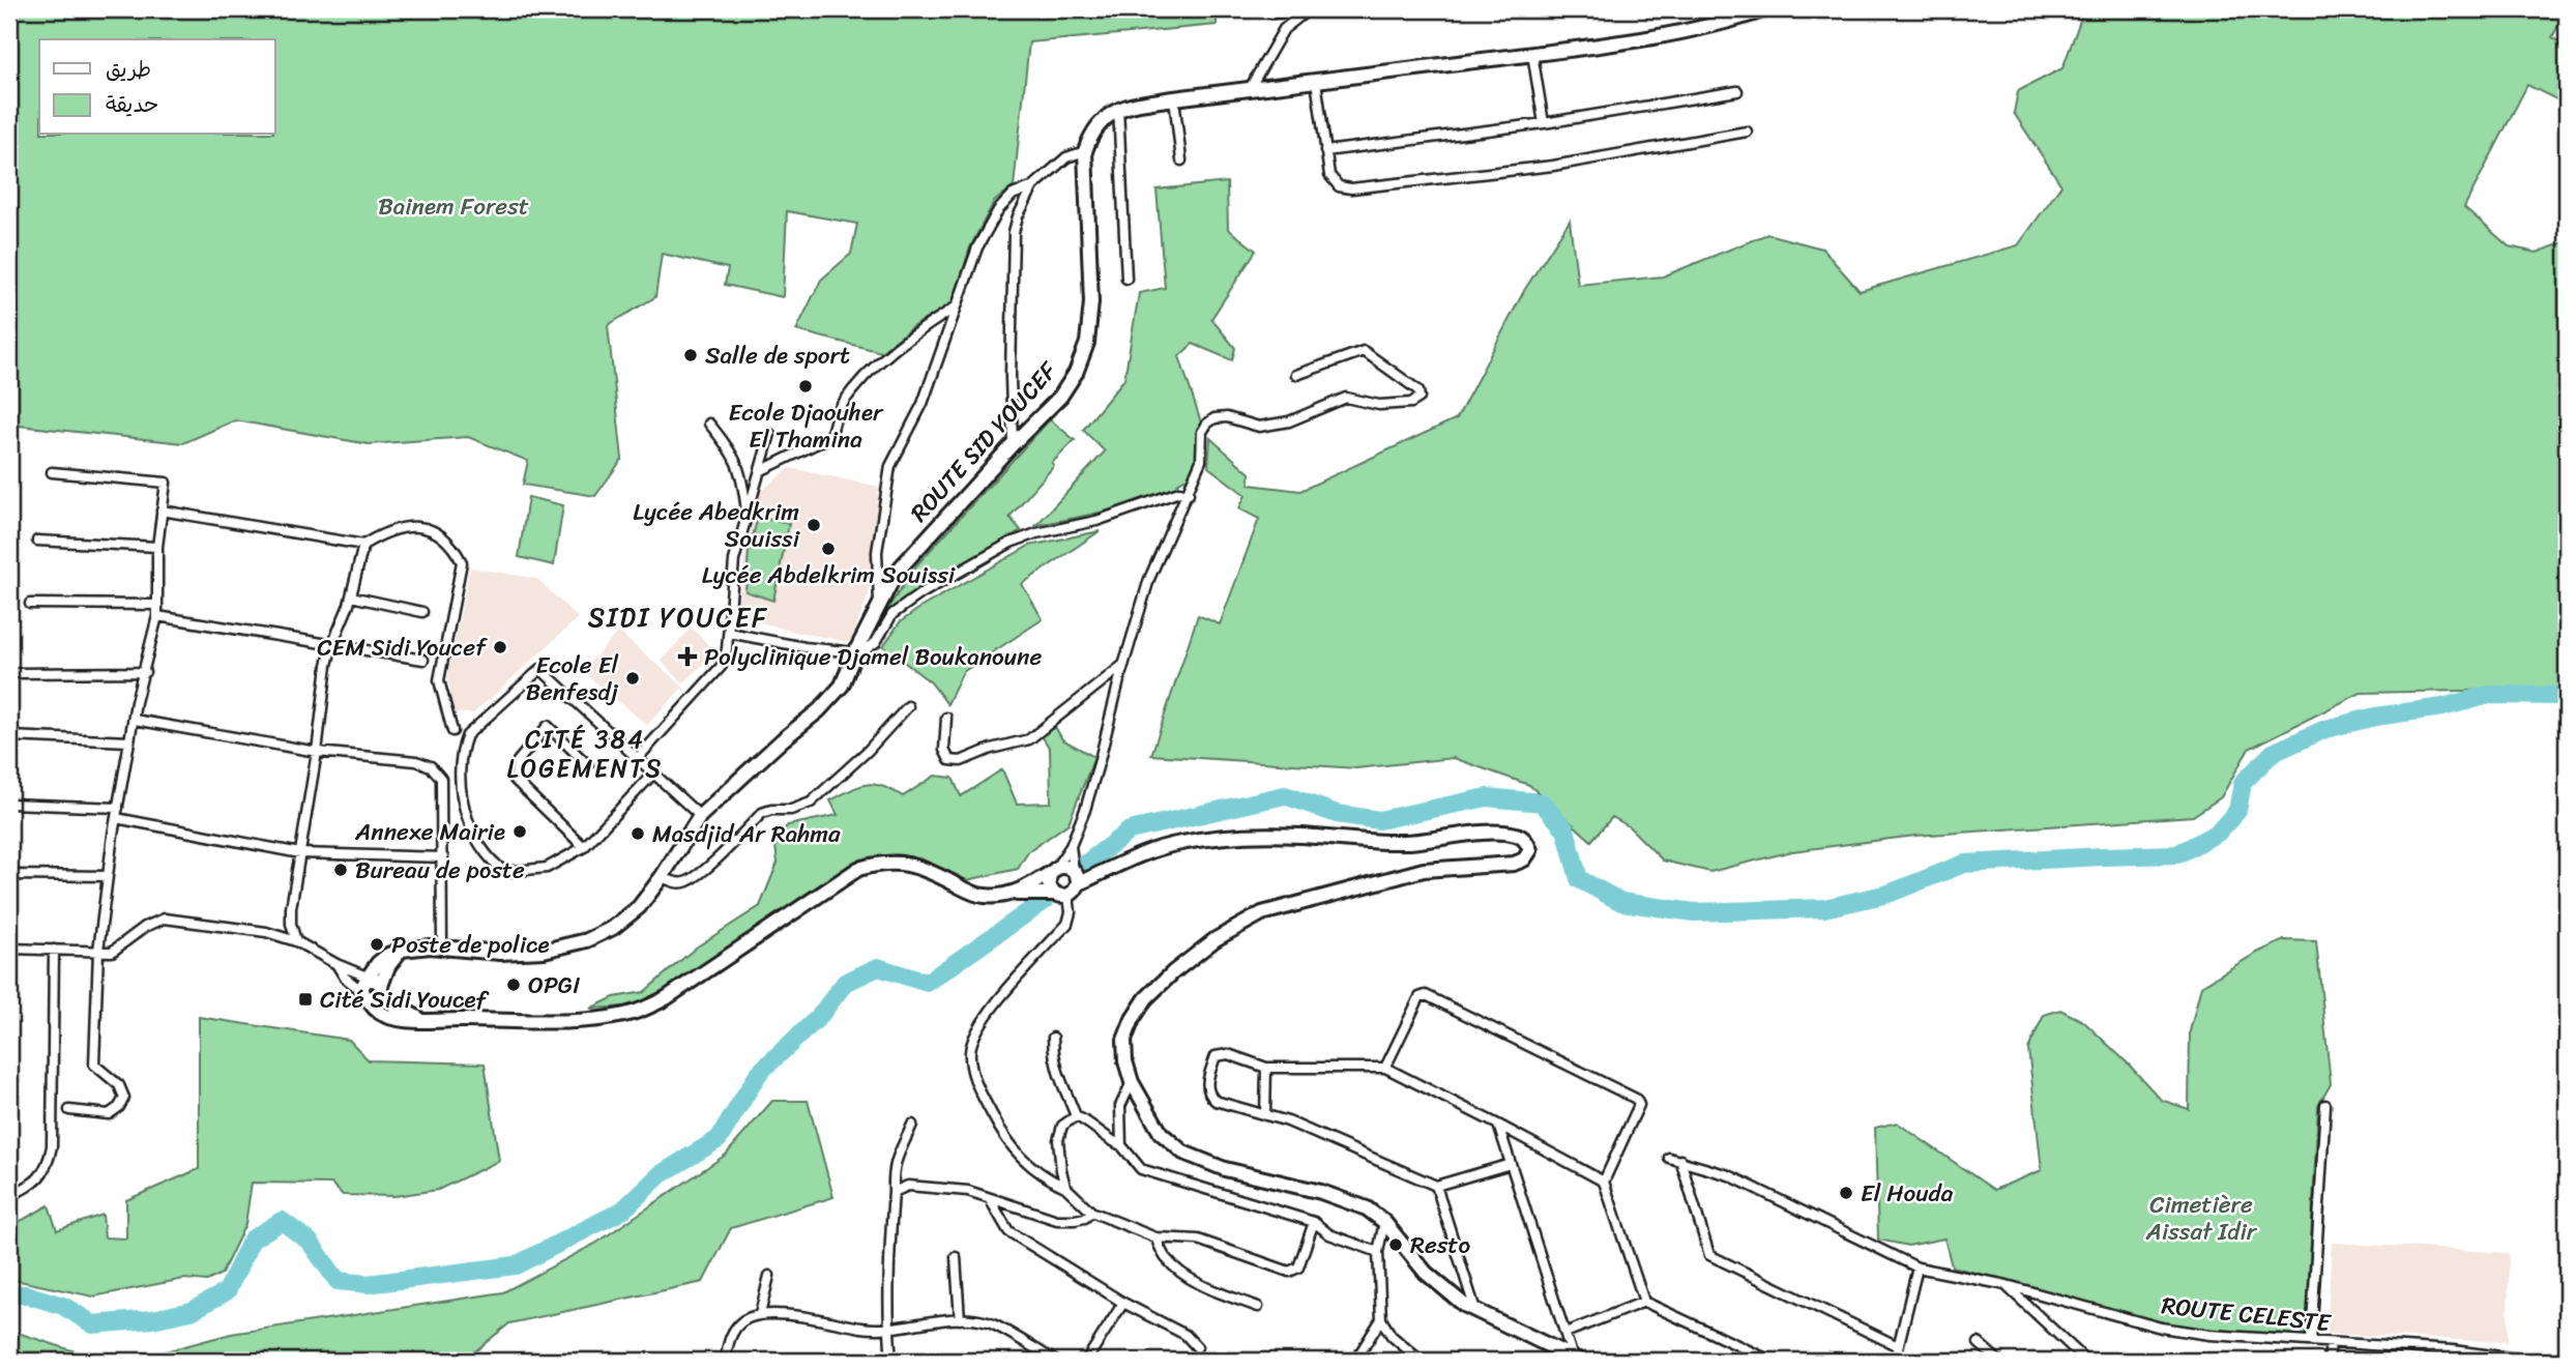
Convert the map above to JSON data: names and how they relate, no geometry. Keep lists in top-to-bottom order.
{
  "streets": {
    "main road": ["ROUTE SID YOUCEF"],
    "street": ["ROUTE CELESTE"]
  },
  "districts": ["SIDI YOUCEF", "CITÉ 384 LOGEMENTS"],
  "parks": ["Bainem Forest", "Cimetière Aissat Idir"],
  "places": {
    "other": [
      "Salle de sport",
      "Ecole Djaouher El Thamina",
      "Lycée Abedkrim Souissi",
      "Lycée Abdelkrim Souissi",
      "CEM Sidi Youcef",
      "Ecole El Benfesdj",
      "Annexe Mairie",
      "Masdjid Ar Rahma",
      "Bureau de poste",
      "Poste de police",
      "OPGI",
      "El Houda",
      "Resto"
    ],
    "health": ["Polyclinique Djamel Boukanoune"],
    "transit": ["Cité Sidi Youcef"]
  },
  "legend": ["طريق", "حديقة"]
}
